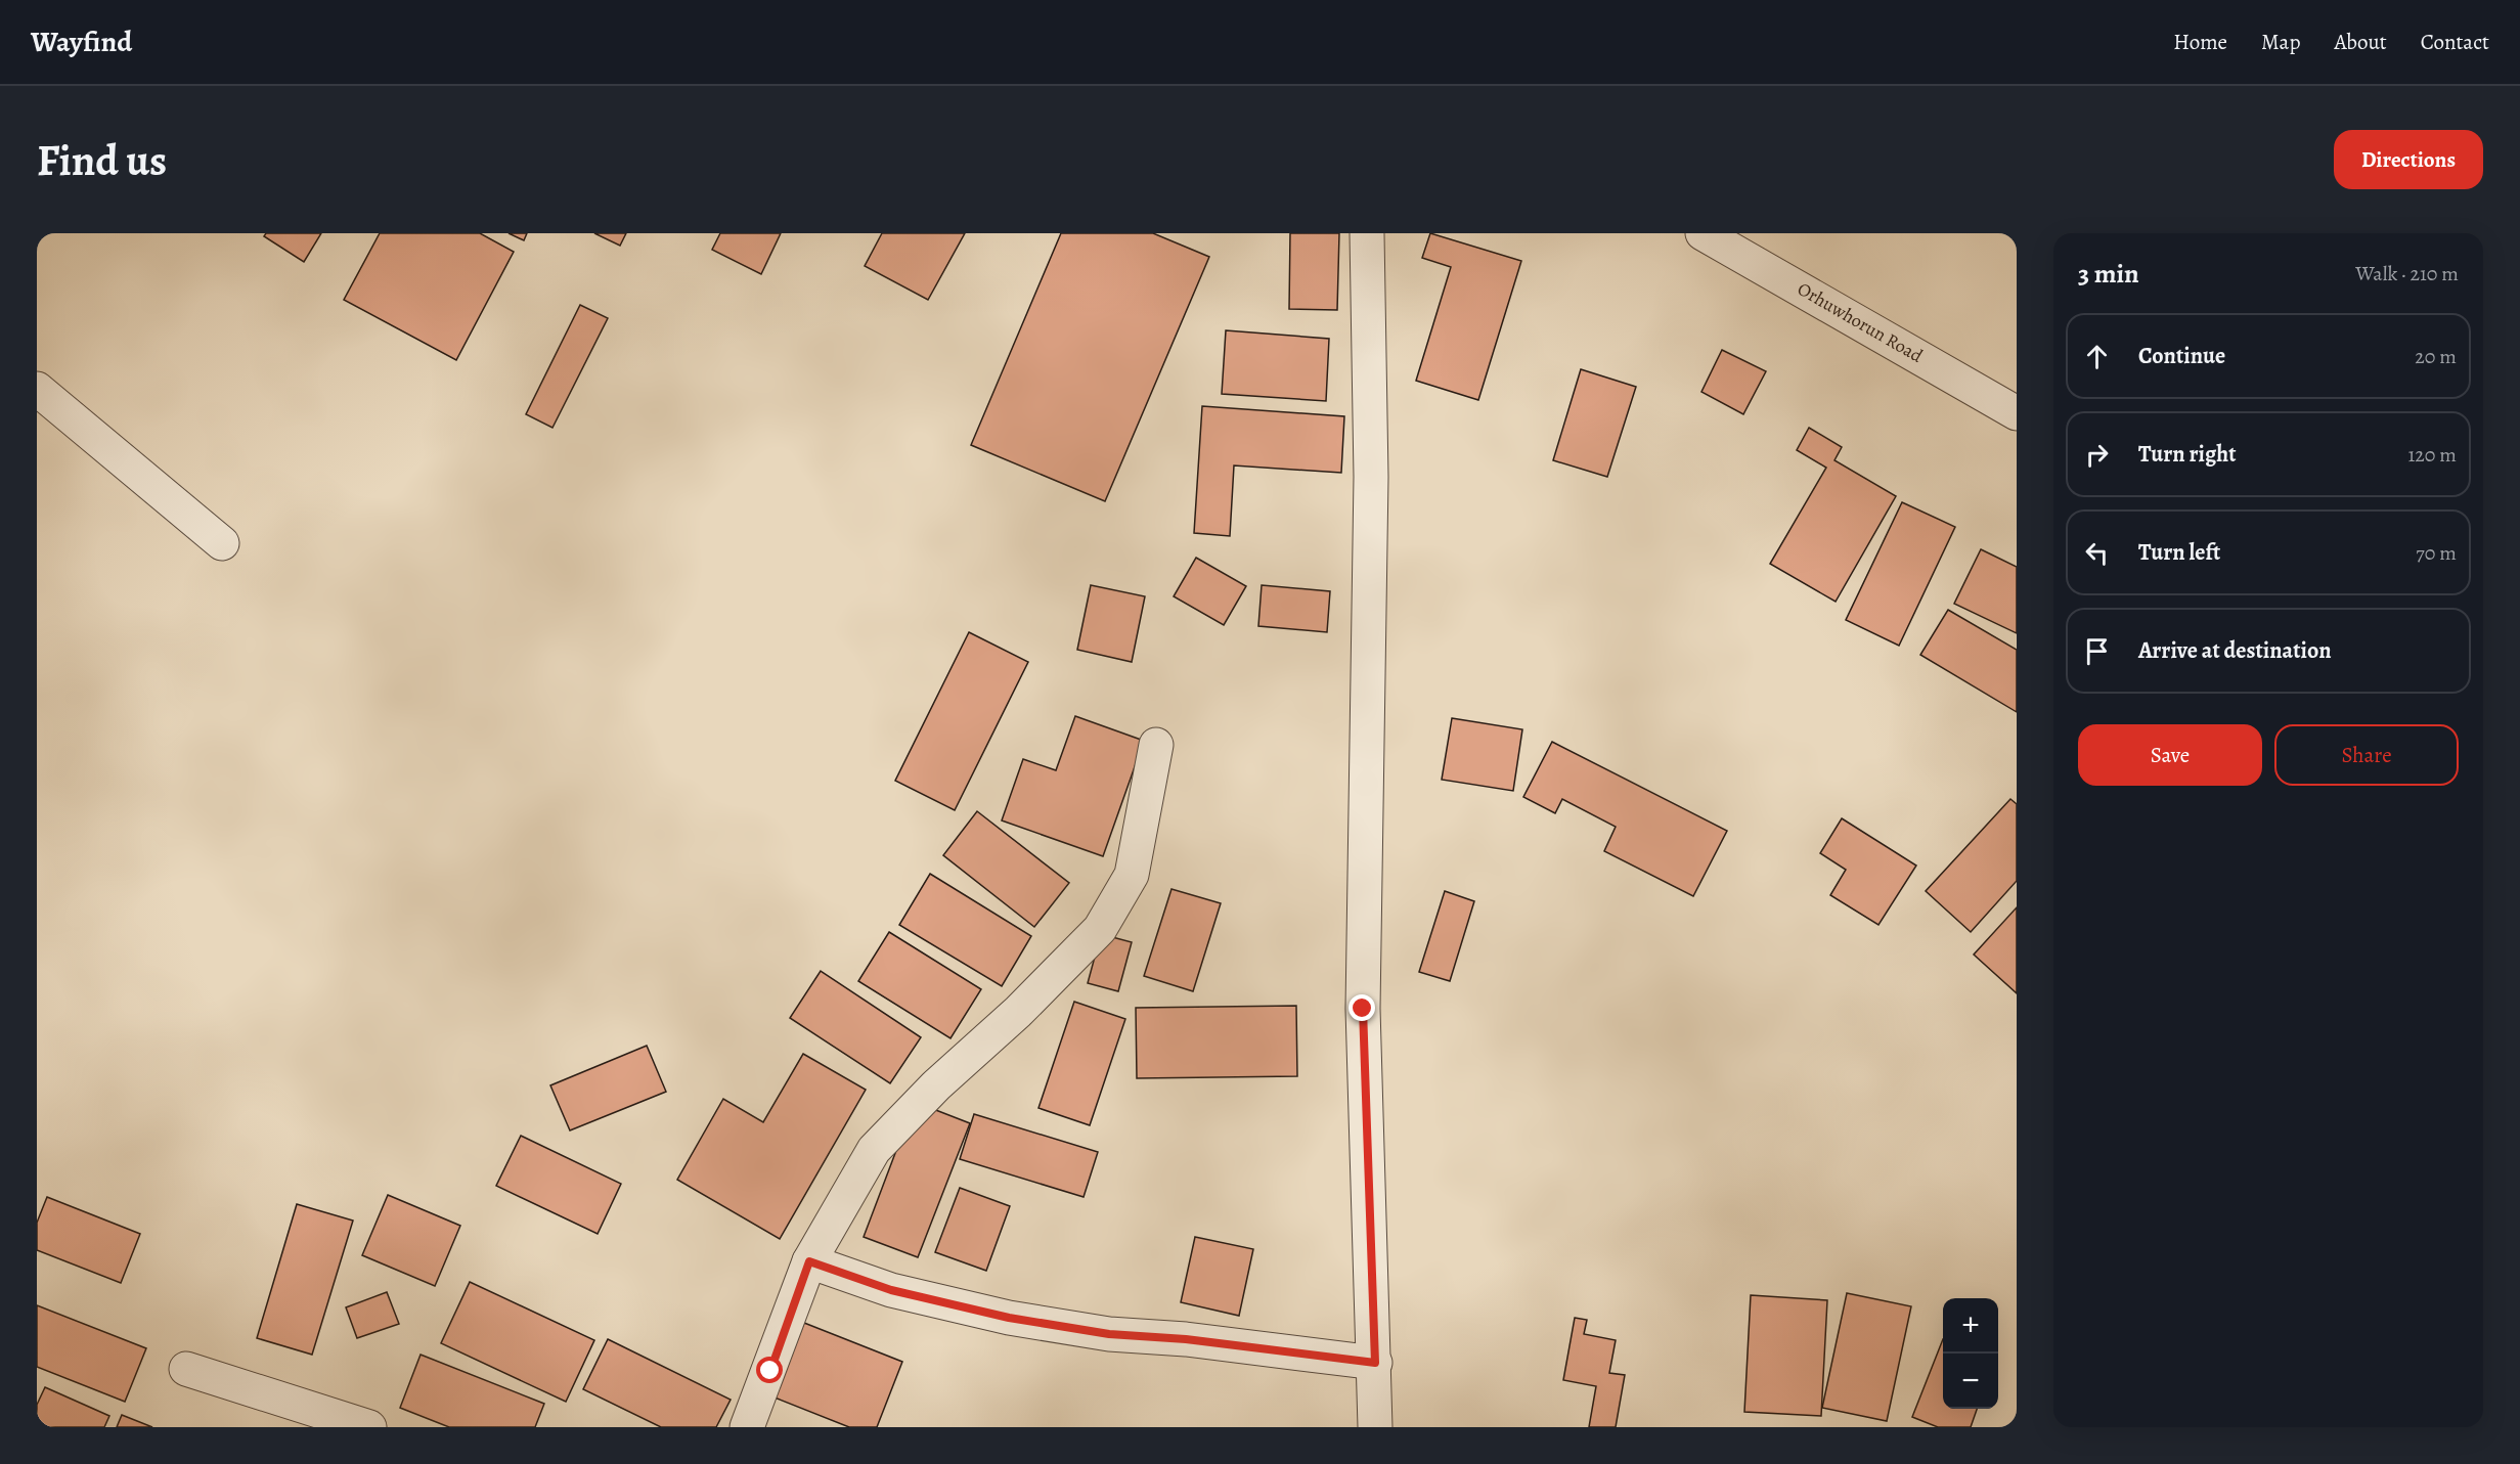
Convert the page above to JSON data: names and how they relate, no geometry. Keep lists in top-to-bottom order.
{
  "streets": {
    "street": ["Orhuwhorun Road"]
  },
  "page": {
    "header": "Wayfind",
    "nav": [
      "Home",
      "Map",
      "About",
      "Contact"
    ],
    "buttons": [
      "Directions",
      ["Save", "Share"]
    ],
    "title": "Find us",
    "heading": ["3 min", "Walk · 210 m"],
    "list": [
      ["Continue", "20 m"],
      ["Turn right", "120 m"],
      ["Turn left", "70 m"],
      "Arrive at destination"
    ],
    "map_buttons": ["+", "−"]
  }
}
